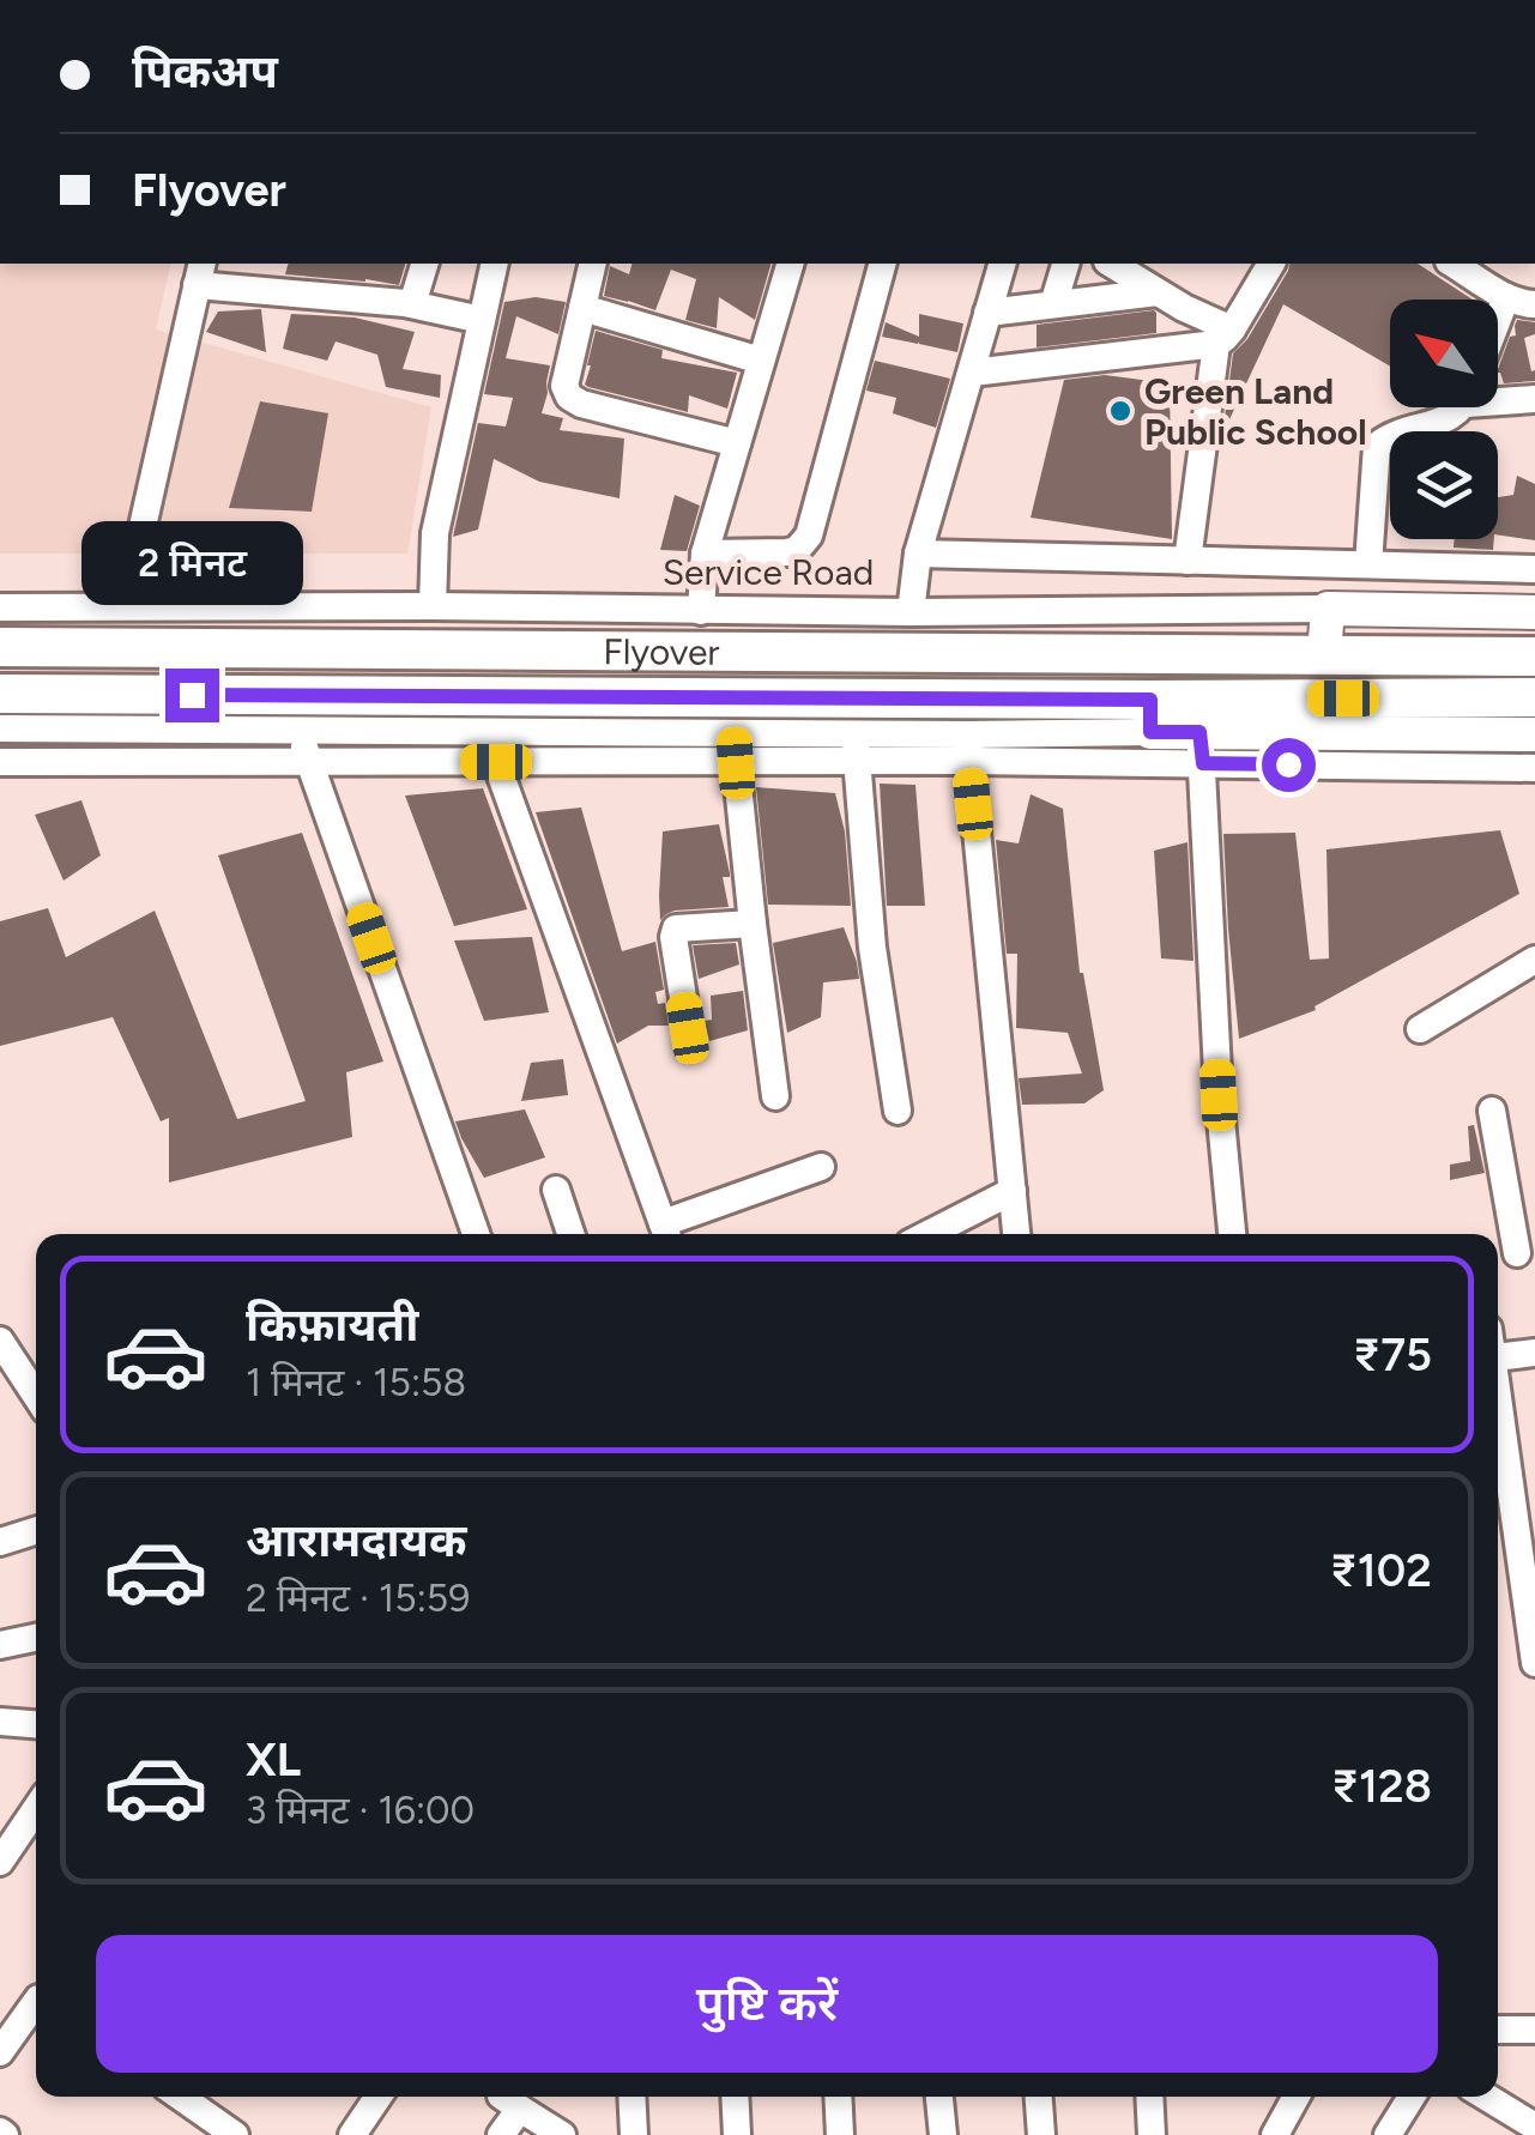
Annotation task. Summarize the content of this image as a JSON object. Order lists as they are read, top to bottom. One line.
{"streets":{"highway":["Flyover"],"main road":["Service Road"]},"places":["Green Land Public School"],"north":"top left","page":{"banner":["पिकअप","Flyover"],"bubble":"2 मिनट","list":[{"name":"किफ़ायती","note":"1 मिनट · 15:58","value":"₹75"},{"name":"आरामदायक","note":"2 मिनट · 15:59","value":"₹102"},{"name":"XL","note":"3 मिनट · 16:00","value":"₹128"}],"buttons":"पुष्टि करें"}}
